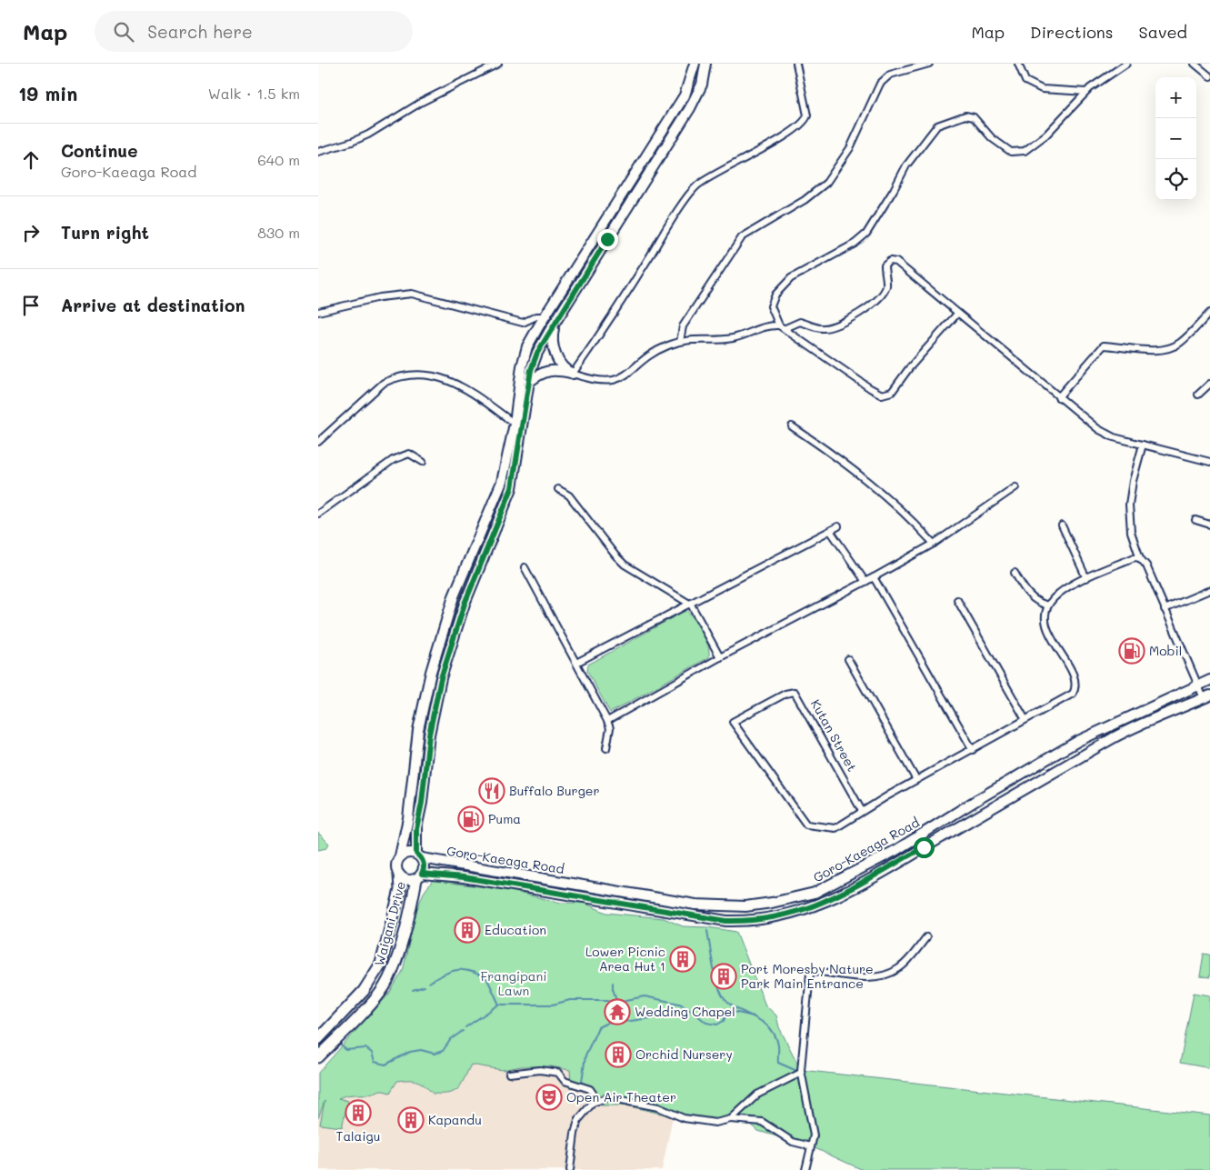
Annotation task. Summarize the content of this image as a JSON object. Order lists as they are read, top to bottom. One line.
{"streets":{"highway":["Waigani Drive"],"main road":["Goro-Kaeaga Road"],"street":["Kutan Street"]},"crossings":[["Goro-Kaeaga Road","Waigani Drive"]],"parks":["Frangipani Lawn"],"places":{"fuel station":["Mobil","Puma"],"restaurant":["Buffalo Burger"],"building":["Education","Lower Picnic Area Hut 1","Port Moresby Nature Park Main Entrance","Orchid Nursery","Talaigu","Kapandu"],"temple":["Wedding Chapel"],"theatre":["Open Air Theater"]},"page":{"header":"Map","search":"Search here","nav":["Map","Directions","Saved"],"heading":["19 min","Walk · 1.5 km"],"map_buttons":["+","−"],"list":[["Continue","Goro-Kaeaga Road","640 m"],["Turn right","830 m"],"Arrive at destination"]}}
